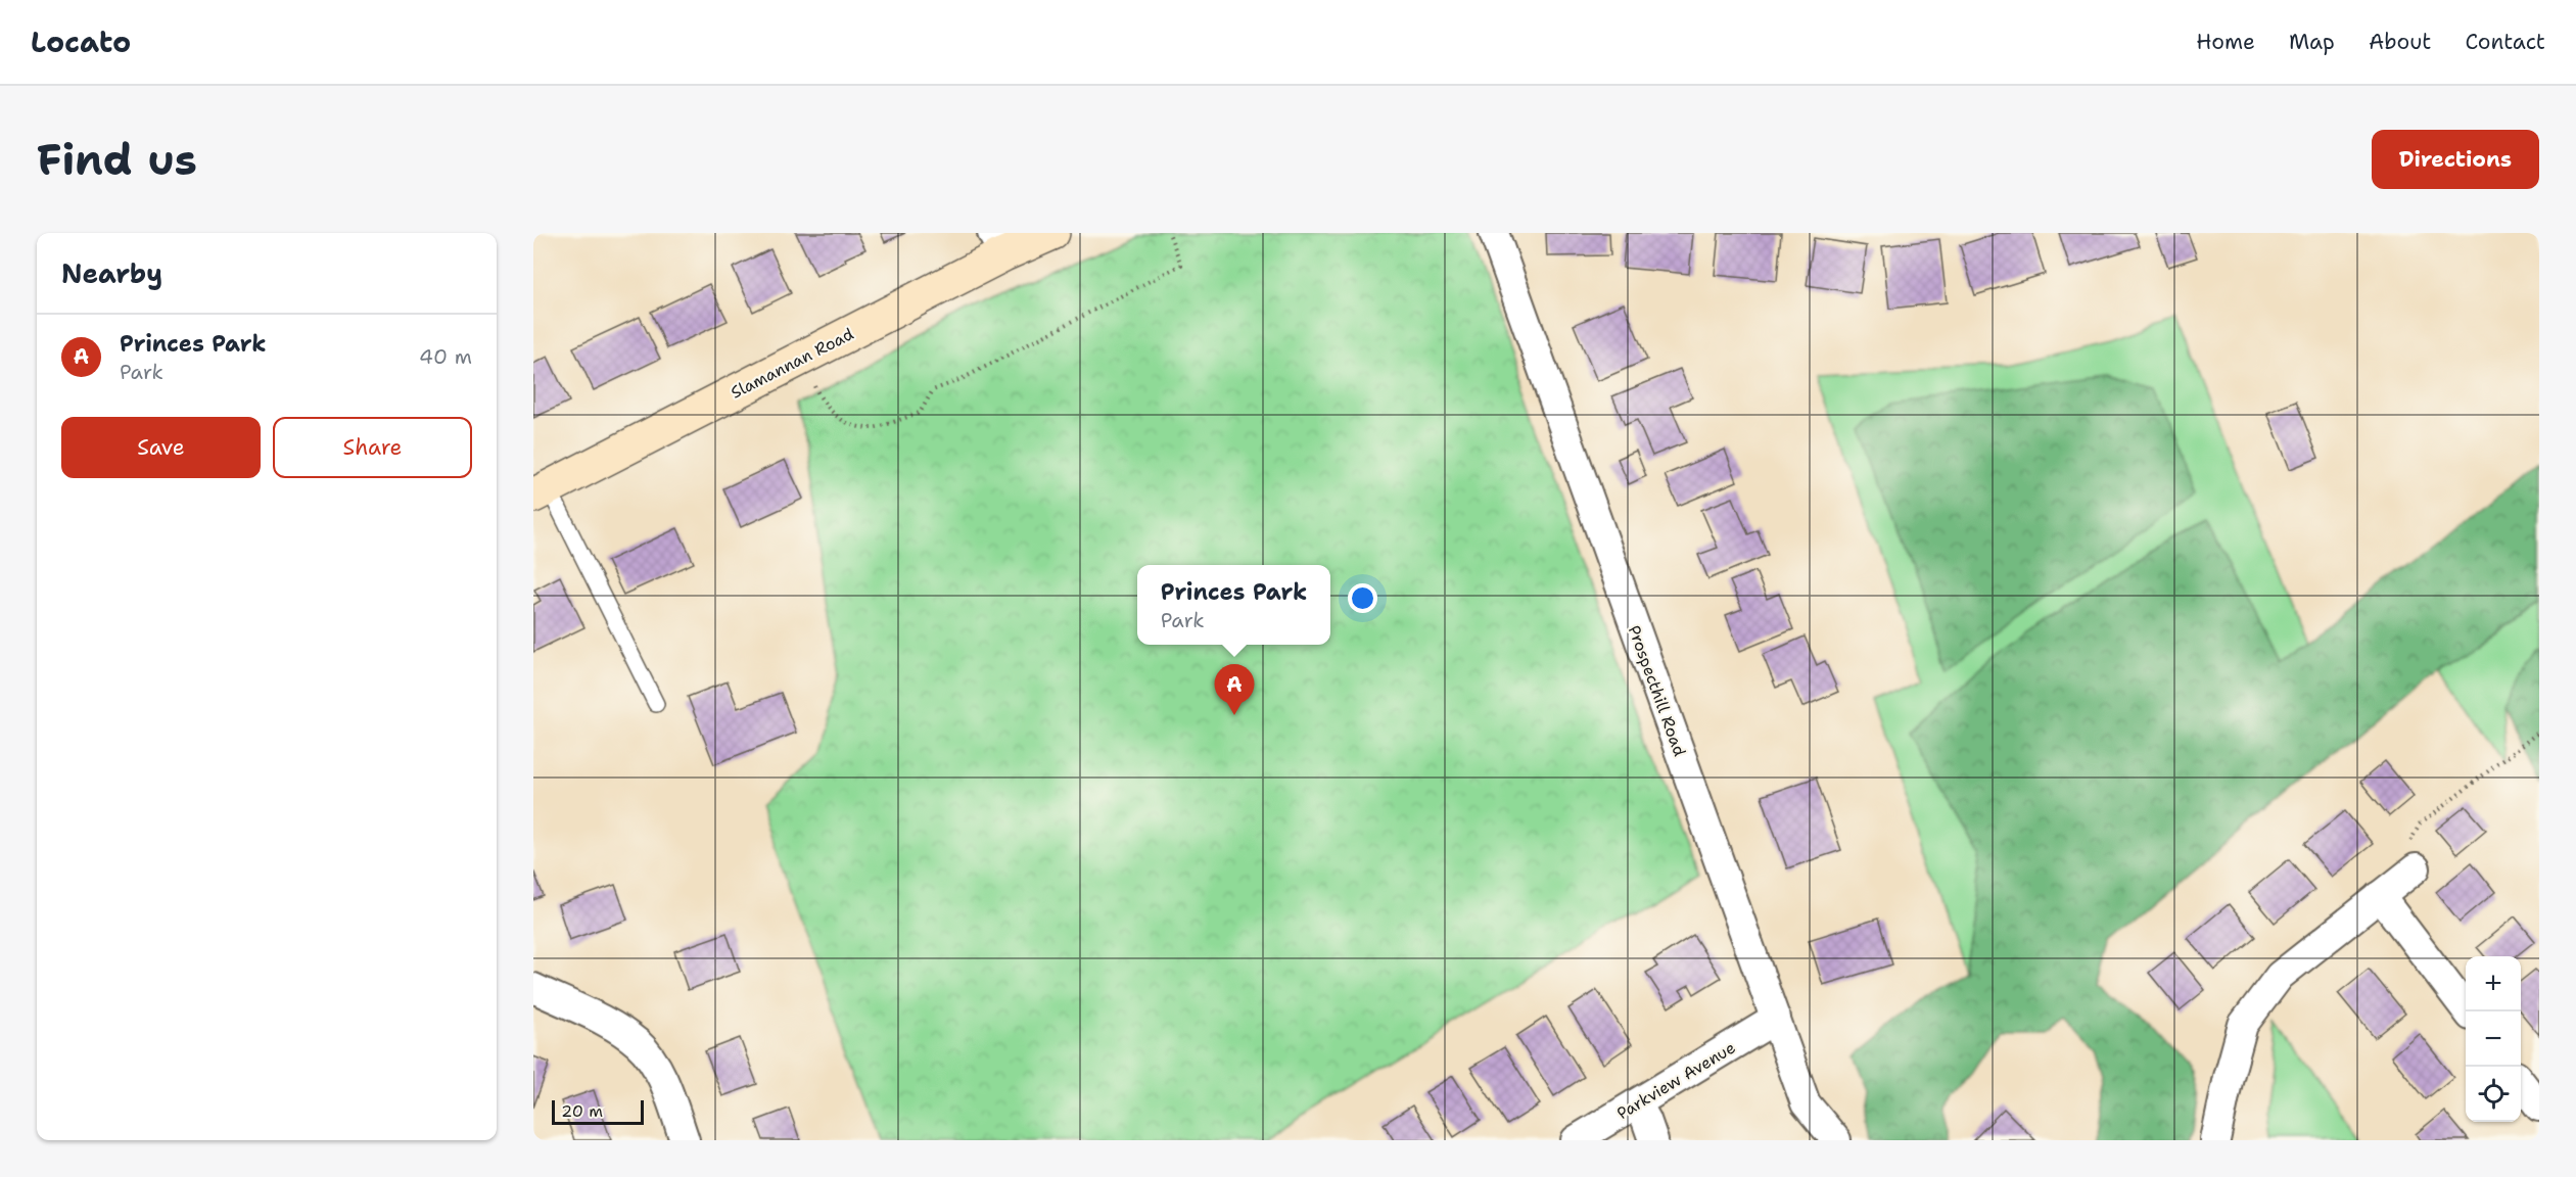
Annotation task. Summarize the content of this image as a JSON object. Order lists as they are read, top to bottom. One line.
{"streets":{"main road":["Slamannan Road"],"street":["Prospecthill Road","Parkview Avenue"]},"crossings":[["Prospecthill Road","Parkview Avenue"]],"scale_bar":"20 m","page":{"header":"Locato","nav":["Home","Map","About","Contact"],"buttons":["Directions",["Save","Share"]],"title":"Find us","heading":"Nearby","list":[{"mark":"A","name":"Princes Park","note":"Park","value":"40 m"}],"popup":["Princes Park","Park"],"pins":"A","map_buttons":["+","−"],"scale":"20 m"}}
